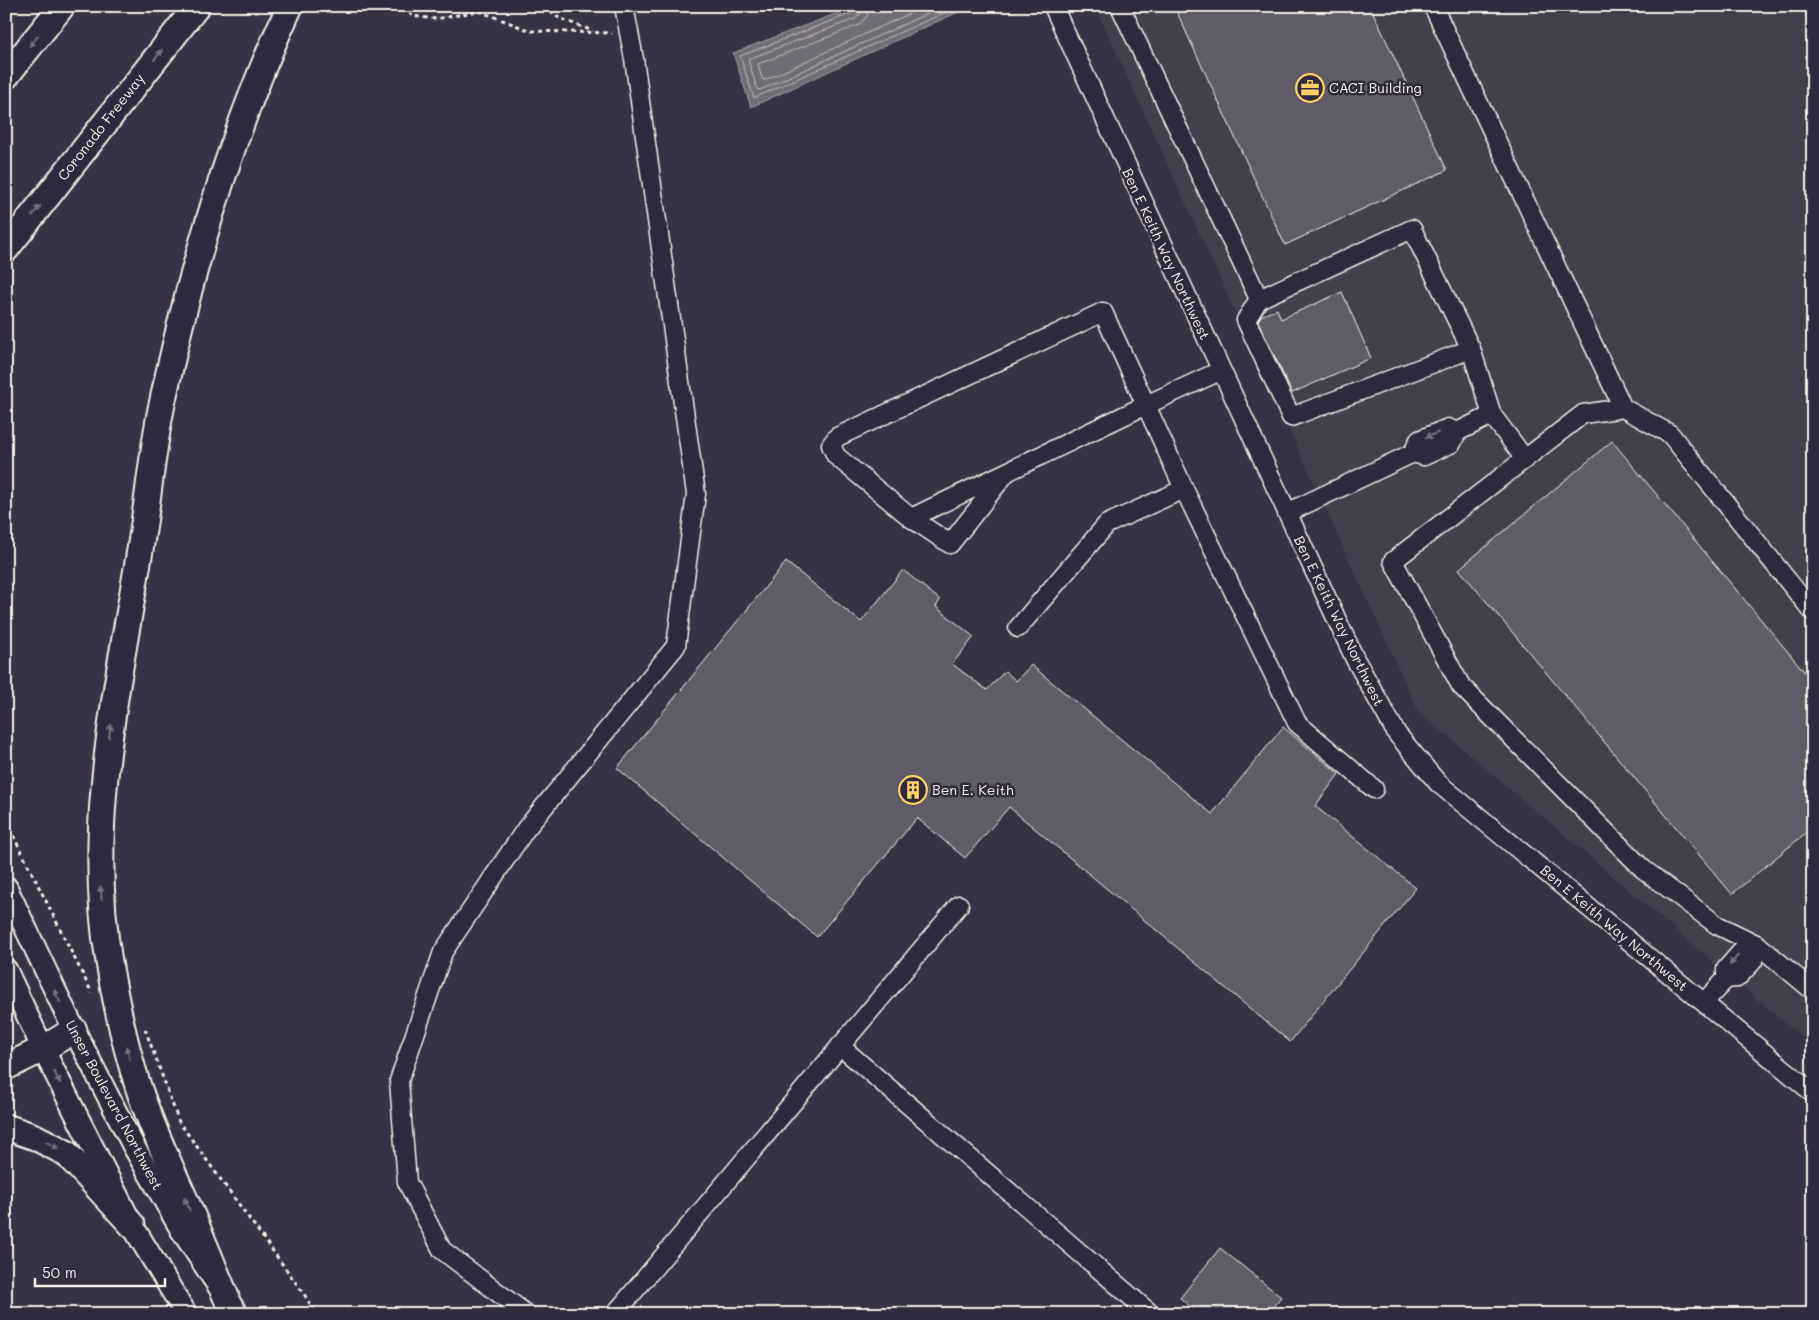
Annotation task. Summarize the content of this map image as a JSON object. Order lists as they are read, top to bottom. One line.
{"streets":{"highway":["Coronado Freeway"],"main road":["Unser Boulevard Northwest"],"street":["Ben E Keith Way Northwest"]},"one_way":["Coronado Freeway"],"places":{"office":["CACI Building"],"building":["Ben E. Keith"]},"scale_bar":"50 m"}
